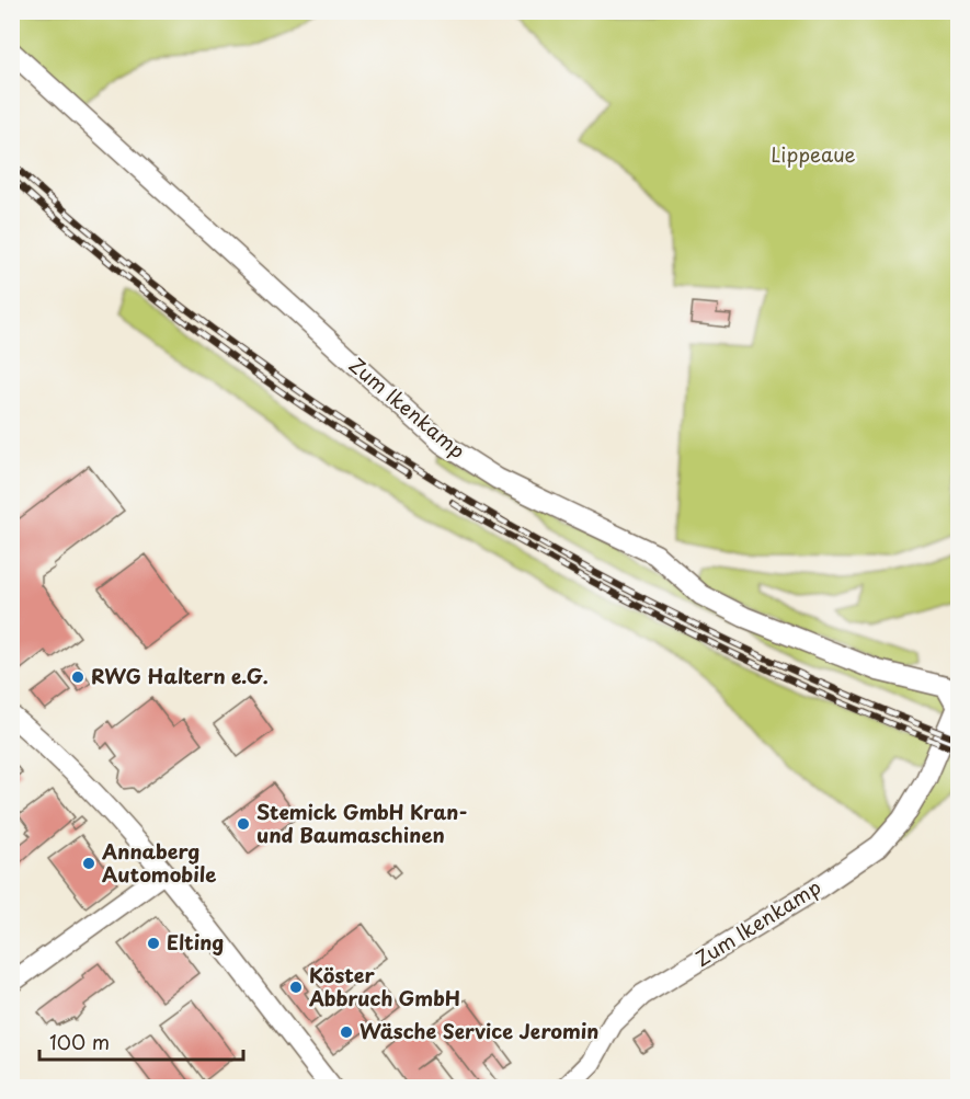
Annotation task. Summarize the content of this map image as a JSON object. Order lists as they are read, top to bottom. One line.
{"streets":{"street":["Zum Ikenkamp"]},"parks":["Lippeaue"],"places":["RWG Haltern e.G.","Stemick GmbH Kran- und Baumaschinen","Annaberg Automobile","Elting","Köster Abbruch GmbH","Wäsche Service Jeromin"],"scale_bar":"100 m"}
